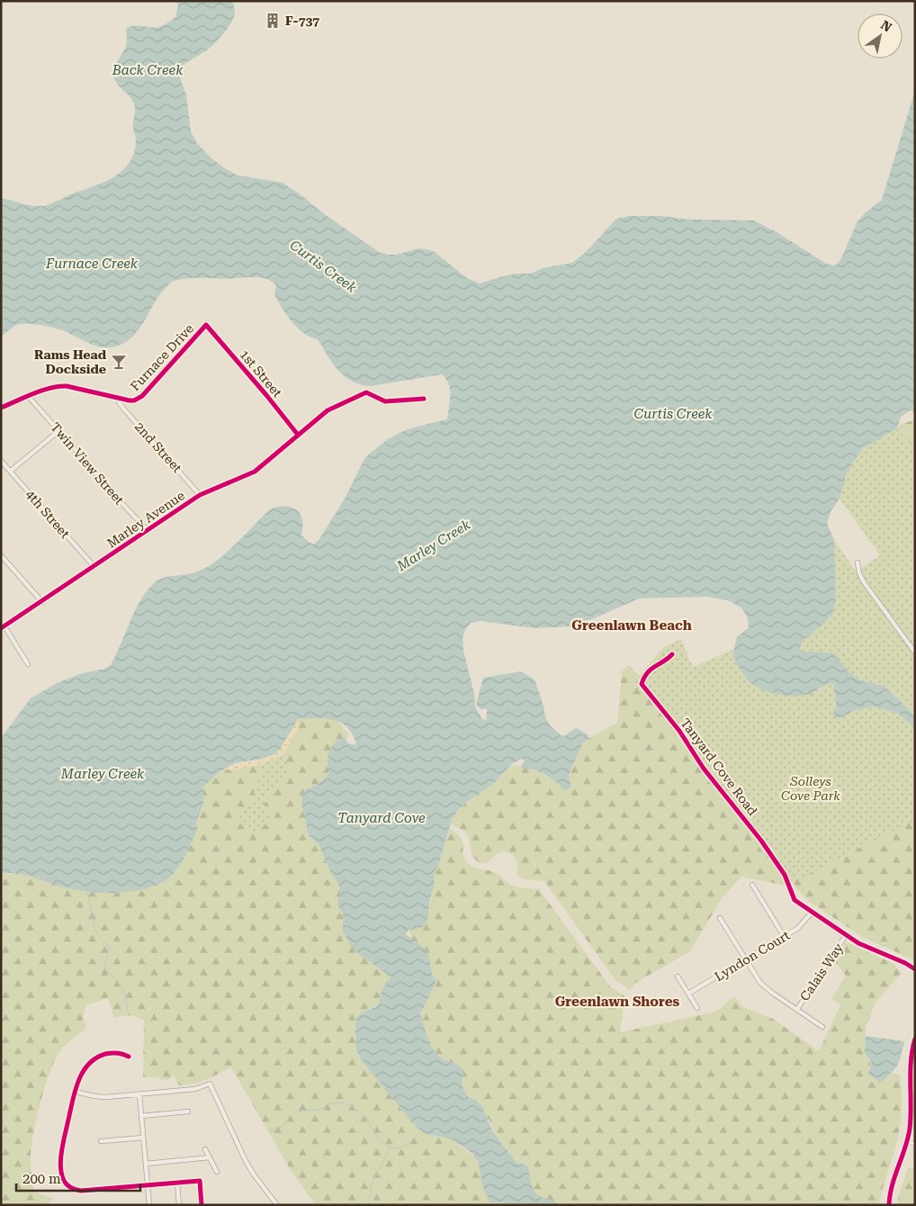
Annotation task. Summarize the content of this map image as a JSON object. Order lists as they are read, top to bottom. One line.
{"streets":{"street":["Furnace Drive","1st Street","2nd Street","Twin View Street","4th Street","Marley Avenue","Tanyard Cove Road","Lyndon Court","Calais Way"]},"crossings":[["Furnace Drive","1st Street"],["Furnace Drive","2nd Street"],["Furnace Drive","Twin View Street"],["1st Street","Marley Avenue"],["2nd Street","Marley Avenue"],["Twin View Street","Marley Avenue"],["4th Street","Marley Avenue"],["Tanyard Cove Road","Lyndon Court"]],"districts":["Greenlawn Beach","Greenlawn Shores"],"water":["Back Creek","Furnace Creek","Curtis Creek","Marley Creek","Tanyard Cove"],"parks":["Solleys Cove Park"],"places":{"building":["F-737"],"bar":["Rams Head Dockside"]},"scale_bar":"200 m","north":"top right"}
